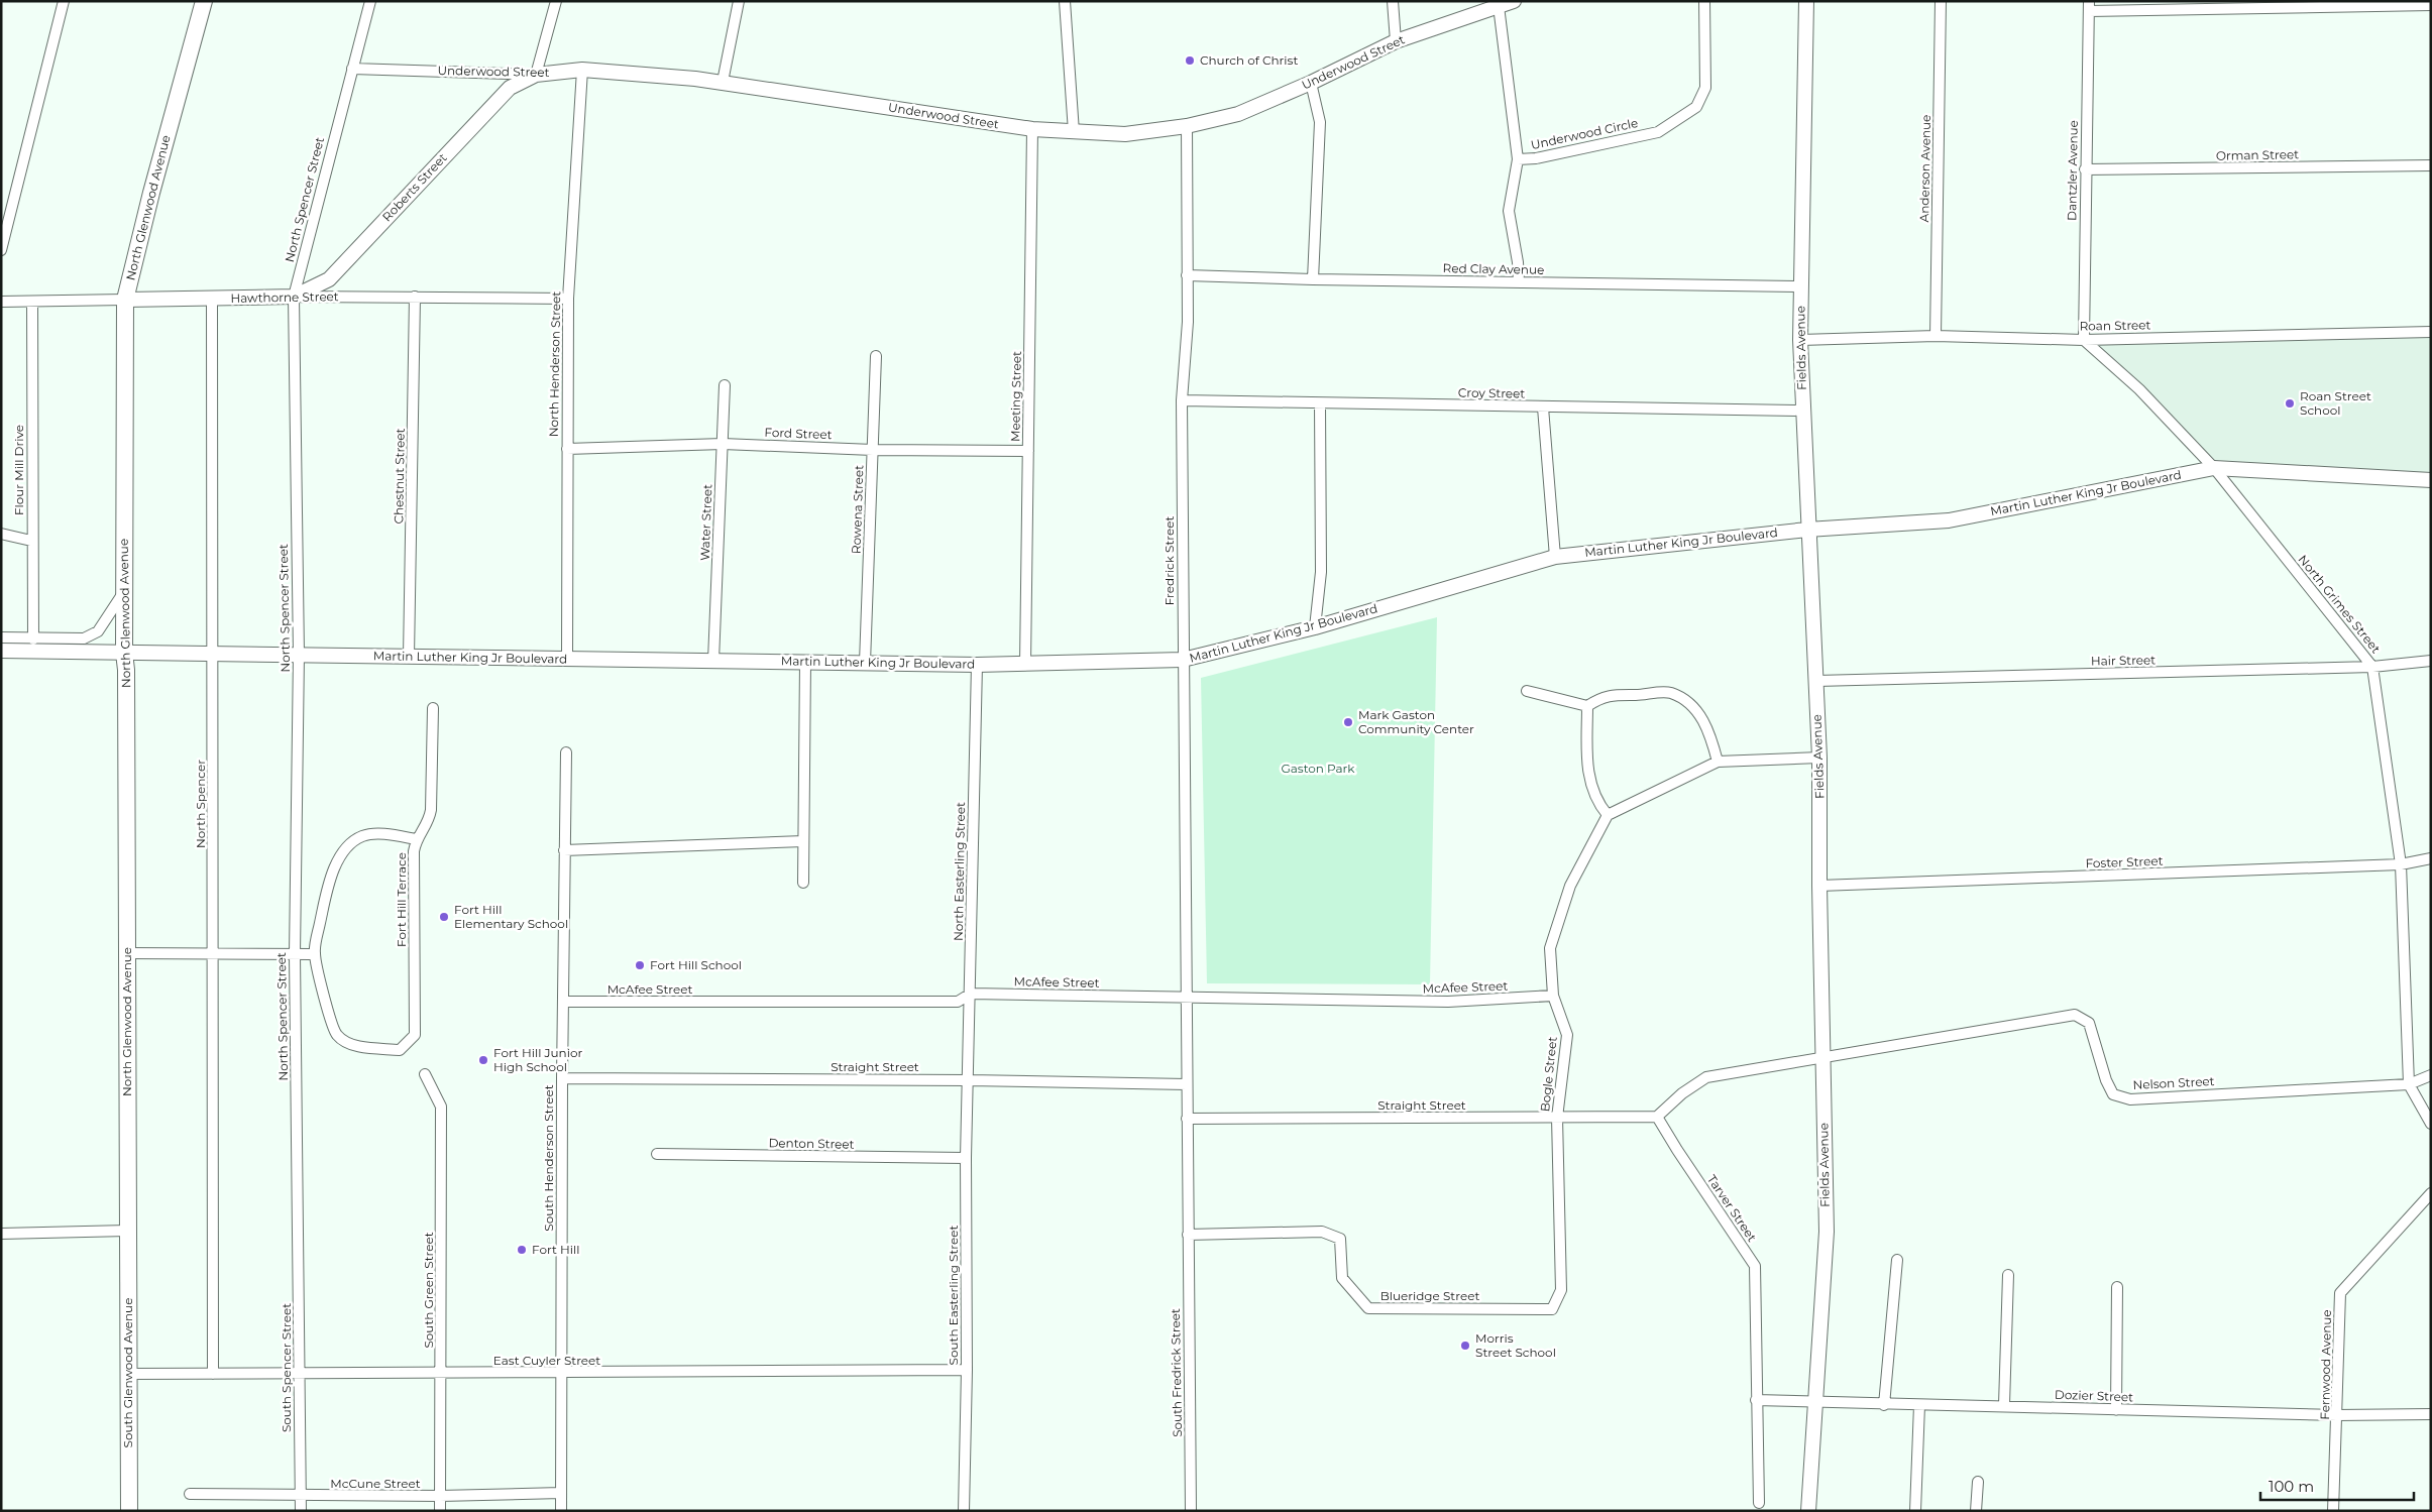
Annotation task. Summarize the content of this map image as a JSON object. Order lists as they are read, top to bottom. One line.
{"streets":{"main road":["North Glenwood Avenue","South Glenwood Avenue"],"street":["Underwood Street","Underwood Circle","Orman Street","Anderson Avenue","Dantzler Avenue","Roberts Street","North Spencer Street","Red Clay Avenue","Hawthorne Street","Roan Street","Fields Avenue","North Henderson Street","Croy Street","Meeting Street","Ford Street","Flour Mill Drive","Chestnut Street","Martin Luther King Jr Boulevard","Rowena Street","Water Street","Fredrick Street","North Grimes Street","Hair Street","North Spencer","Foster Street","North Easterling Street","Fort Hill Terrace","McAfee Street","Straight Street","Bogle Street","Nelson Street","Denton Street","South Henderson Street","Tarver Street","South Green Street","South Easterling Street","Blueridge Street","East Cuyler Street","Fernwood Avenue","South Spencer Street","South Fredrick Street","Dozier Street","McCune Street"]},"crossings":[["Underwood Street","Underwood Circle"],["Underwood Street","Roberts Street"],["Underwood Street","North Spencer Street"],["Underwood Street","North Henderson Street"],["Underwood Street","Meeting Street"],["Underwood Street","Fredrick Street"],["Orman Street","Dantzler Avenue"],["Anderson Avenue","Roan Street"],["Dantzler Avenue","Roan Street"],["Dantzler Avenue","North Grimes Street"],["Roberts Street","North Spencer Street"],["Roberts Street","Hawthorne Street"],["North Spencer Street","Hawthorne Street"],["North Spencer Street","Martin Luther King Jr Boulevard"],["North Spencer Street","South Spencer Street"],["North Glenwood Avenue","Hawthorne Street"],["North Glenwood Avenue","Martin Luther King Jr Boulevard"],["North Glenwood Avenue","South Glenwood Avenue"],["Red Clay Avenue","Fields Avenue"],["Red Clay Avenue","Fredrick Street"],["Hawthorne Street","North Henderson Street"],["Hawthorne Street","Flour Mill Drive"],["Hawthorne Street","Chestnut Street"],["Hawthorne Street","North Spencer"],["Roan Street","Fields Avenue"],["Roan Street","North Grimes Street"],["Fields Avenue","Croy Street"],["Fields Avenue","Martin Luther King Jr Boulevard"],["Fields Avenue","Hair Street"],["Fields Avenue","Foster Street"],["Fields Avenue","Nelson Street"],["Fields Avenue","Dozier Street"],["North Henderson Street","Ford Street"],["North Henderson Street","Martin Luther King Jr Boulevard"],["Croy Street","Fredrick Street"],["Meeting Street","Ford Street"],["Meeting Street","Martin Luther King Jr Boulevard"],["Ford Street","Rowena Street"],["Ford Street","Water Street"],["Chestnut Street","Martin Luther King Jr Boulevard"],["Martin Luther King Jr Boulevard","Rowena Street"],["Martin Luther King Jr Boulevard","Water Street"],["Martin Luther King Jr Boulevard","Fredrick Street"],["Martin Luther King Jr Boulevard","North Grimes Street"],["Martin Luther King Jr Boulevard","North Spencer"],["Martin Luther King Jr Boulevard","North Easterling Street"],["Fredrick Street","McAfee Street"],["Fredrick Street","Straight Street"],["Fredrick Street","South Fredrick Street"],["North Grimes Street","Hair Street"],["North Grimes Street","Foster Street"],["North Grimes Street","Nelson Street"],["North Spencer","East Cuyler Street"],["North Easterling Street","McAfee Street"],["North Easterling Street","Straight Street"],["North Easterling Street","South Easterling Street"],["McAfee Street","Bogle Street"],["Straight Street","Bogle Street"],["Straight Street","South Henderson Street"],["Straight Street","Tarver Street"],["Straight Street","South Easterling Street"],["Straight Street","South Fredrick Street"],["Bogle Street","Blueridge Street"],["Denton Street","South Easterling Street"],["South Henderson Street","East Cuyler Street"],["South Henderson Street","McCune Street"],["Tarver Street","Dozier Street"],["South Green Street","East Cuyler Street"],["South Green Street","McCune Street"],["South Easterling Street","East Cuyler Street"],["Blueridge Street","South Fredrick Street"],["East Cuyler Street","South Spencer Street"],["East Cuyler Street","South Glenwood Avenue"],["Fernwood Avenue","Dozier Street"],["South Spencer Street","McCune Street"]],"parks":["Gaston Park"],"places":["Church of Christ","Roan Street School","Mark Gaston Community Center","Fort Hill Elementary School","Fort Hill School","Fort Hill Junior High School","Fort Hill","Morris Street School"],"scale_bar":"100 m"}
